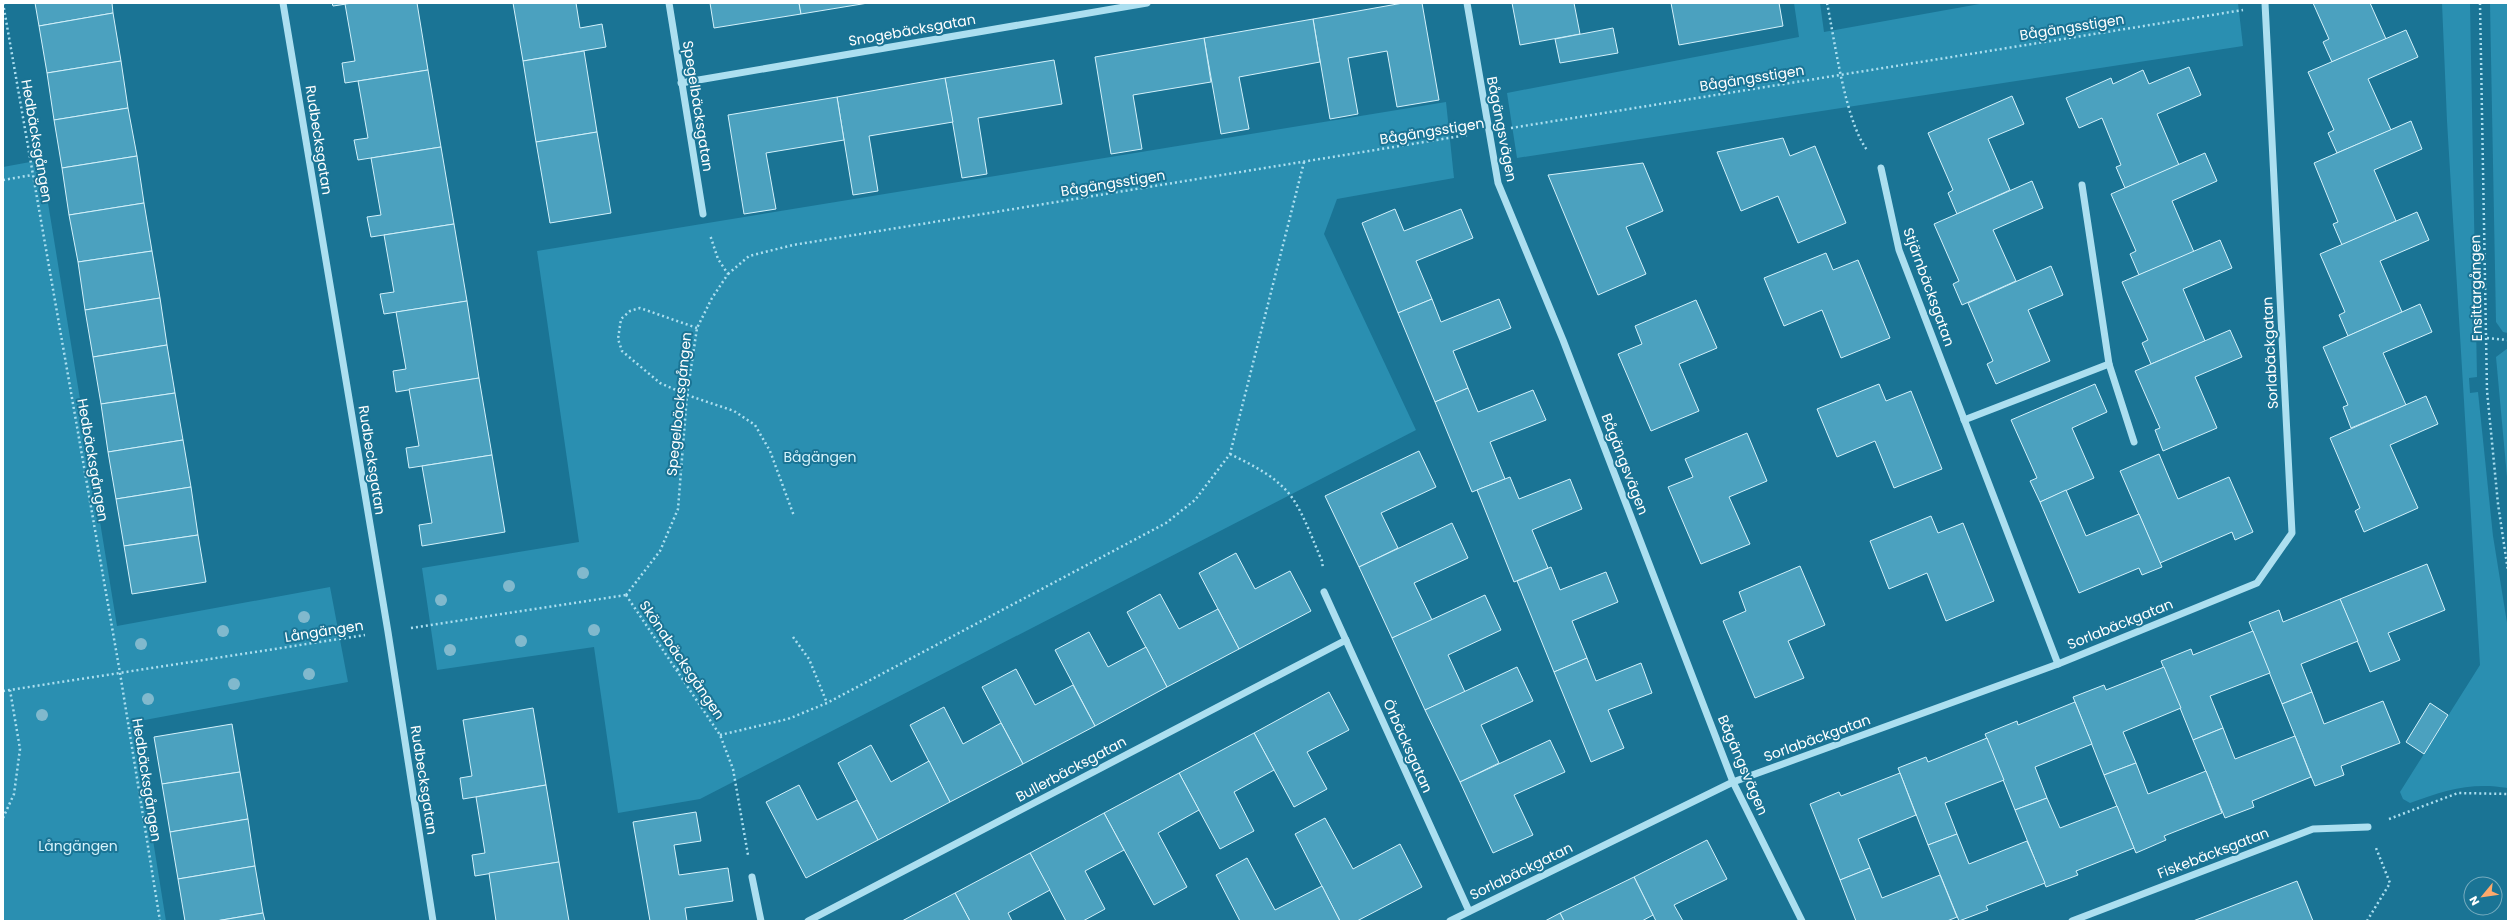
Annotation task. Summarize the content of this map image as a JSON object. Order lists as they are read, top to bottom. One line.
{"streets":{"street":["Snogebäcksgatan","Spegelbäcksgatan","Bågängsvägen","Rudbecksgatan","Stjärnbäcksgatan","Sorlabäckgatan","Örbäcksgatan","Bullerbäcksgatan","Fiskebäcksgatan"],"path":["Bågängsstigen","Hedbäcksgången","Ensittargången","Spegelbäcksgången","Långängen","Skönabäcksgången"]},"crossings":[["Bågängsstigen","Bågängsvägen"],["Bågängsstigen","Sorlabäckgatan"],["Bågängsstigen","Spegelbäcksgången"],["Snogebäcksgatan","Spegelbäcksgatan"],["Bågängsvägen","Sorlabäckgatan"],["Rudbecksgatan","Långängen"],["Rudbecksgatan","Skönabäcksgången"],["Hedbäcksgången","Långängen"],["Stjärnbäcksgatan","Sorlabäckgatan"],["Sorlabäckgatan","Örbäcksgatan"],["Spegelbäcksgången","Skönabäcksgången"],["Långängen","Skönabäcksgången"],["Örbäcksgatan","Bullerbäcksgatan"]],"parks":["Bågängen","Långängen"],"north":"bottom left"}
